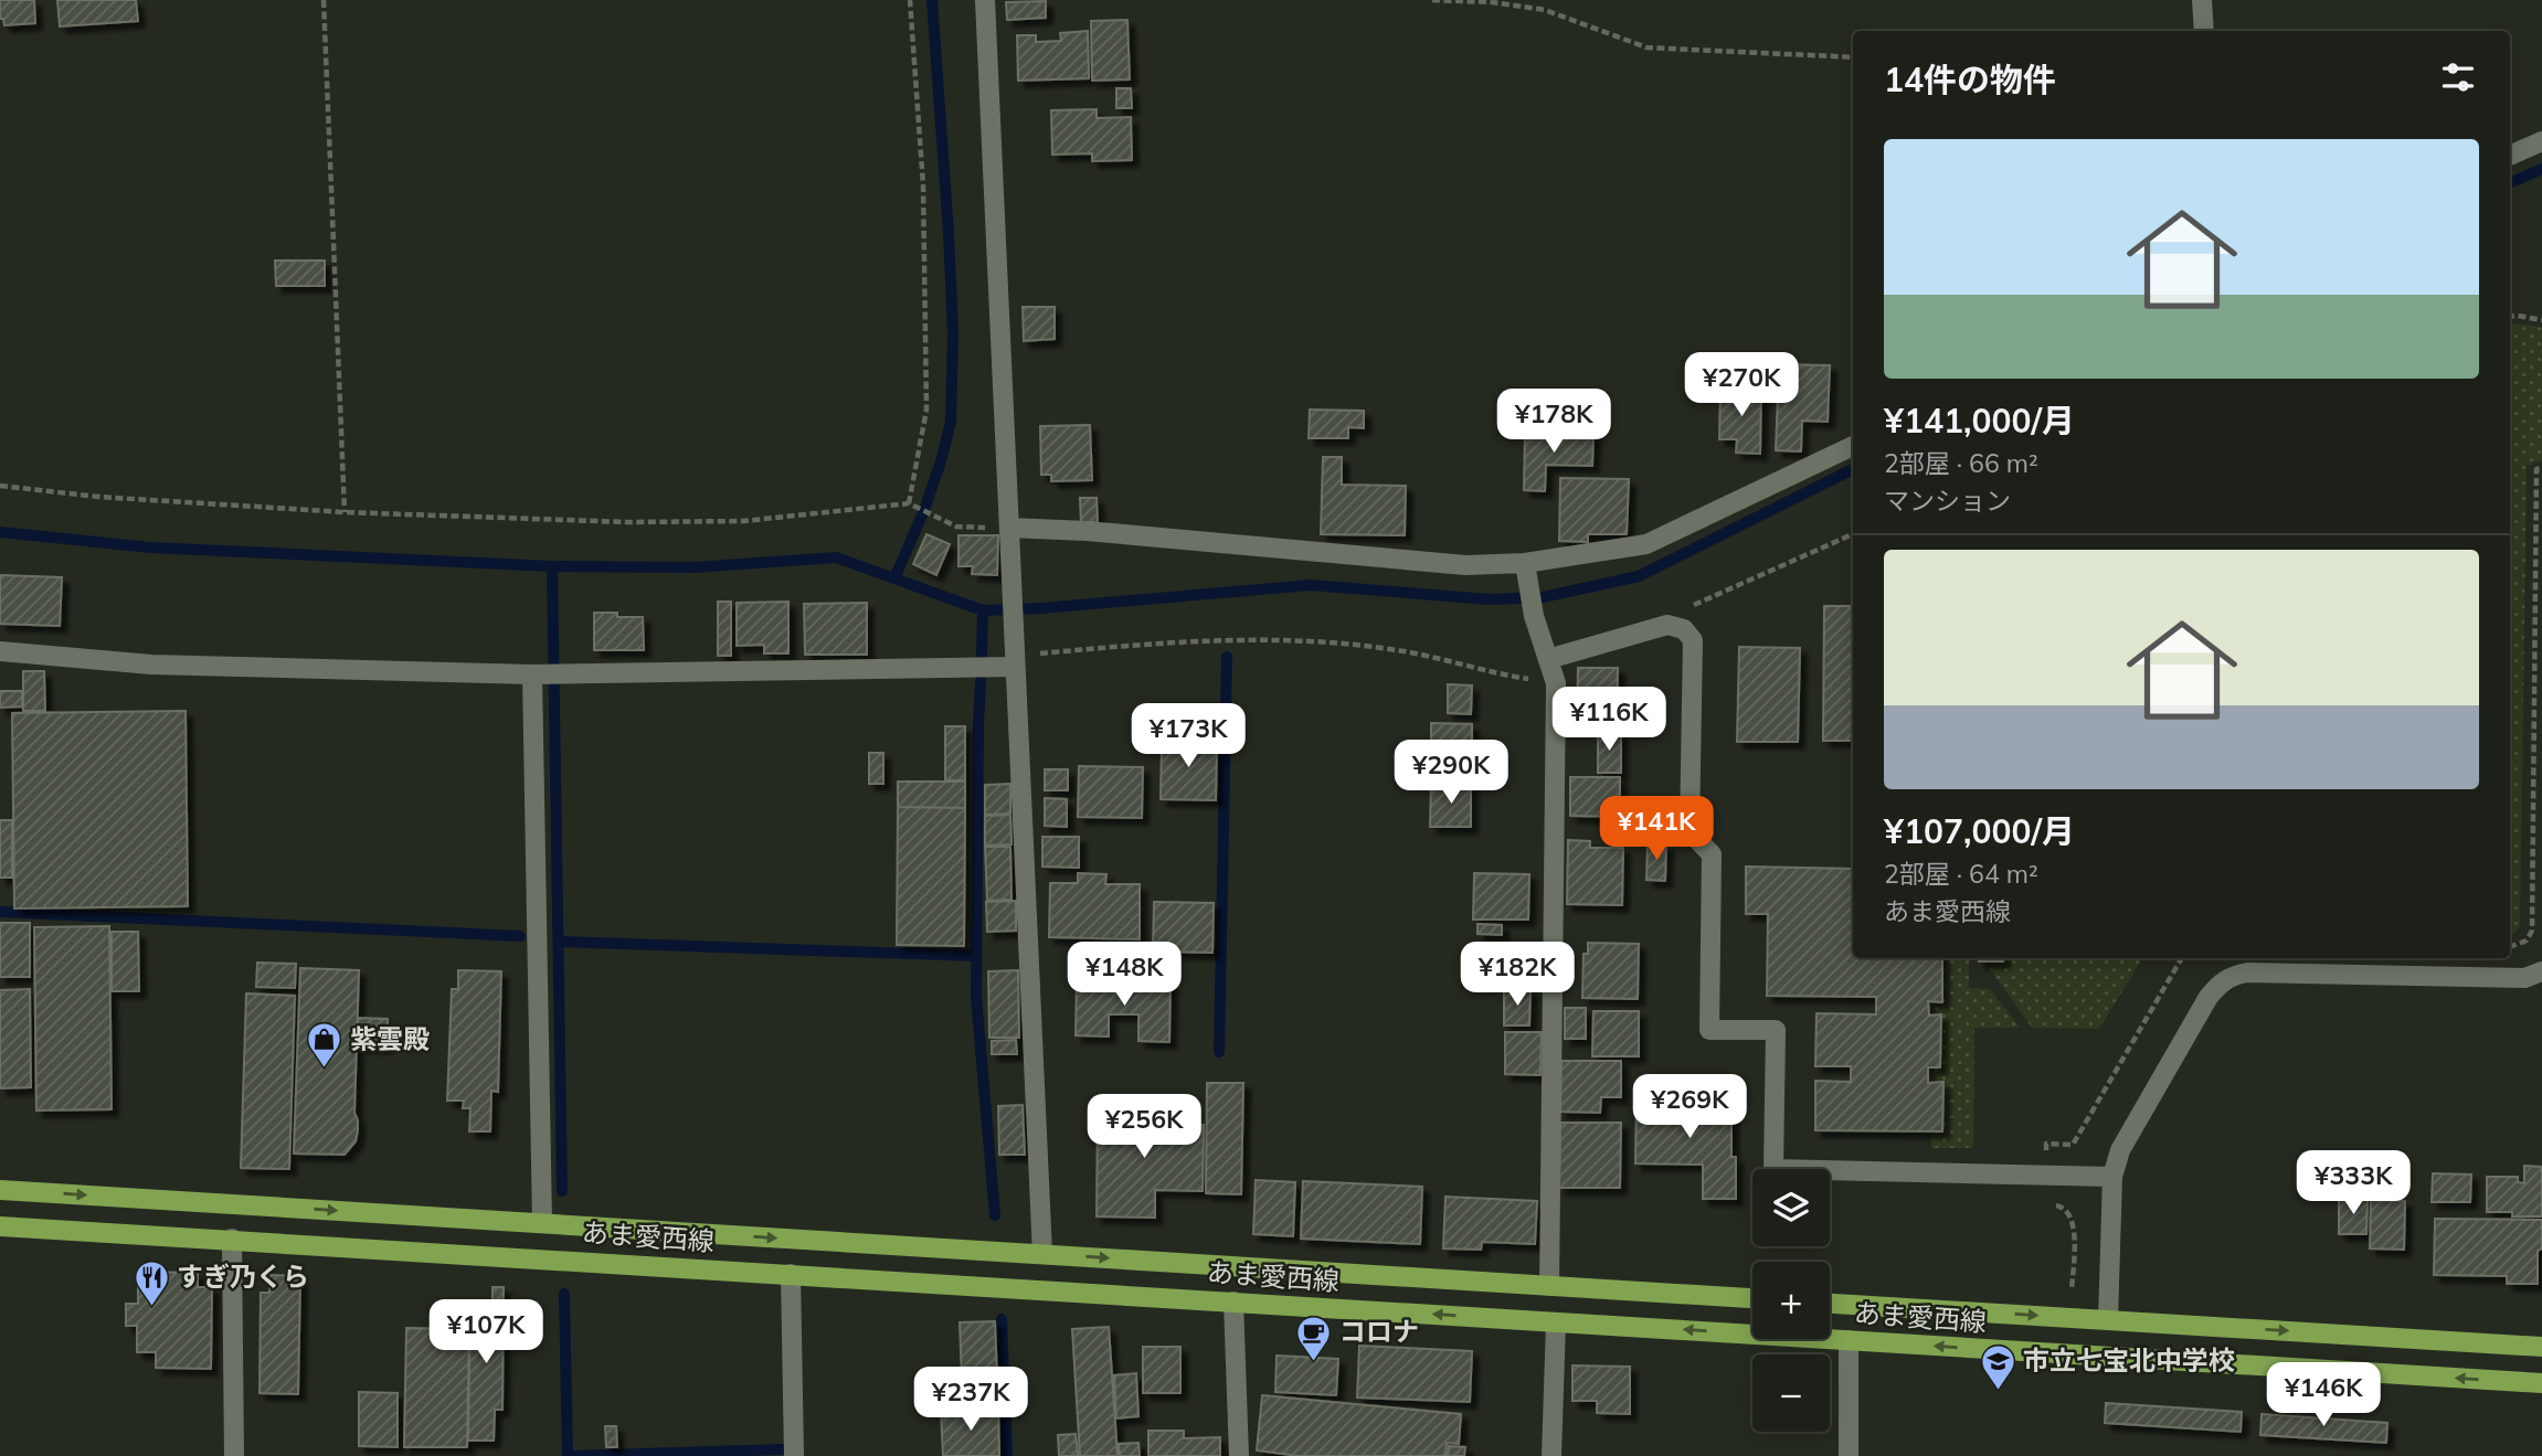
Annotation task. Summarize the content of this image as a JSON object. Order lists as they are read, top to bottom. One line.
{"streets":{"main road":["あま愛西線"]},"places":{"shop":["紫雲殿"],"restaurant":["すぎ乃くら"],"cafe":["コロナ"],"school or university":["市立七宝北中学校"]},"page":{"heading":"14件の物件","list":[{"name":"¥141,000/月","note":"2部屋 · 66 m² · マンション"},{"name":"¥107,000/月","note":"2部屋 · 64 m² · あま愛西線"}],"price":["¥270K","¥178K","¥116K","¥173K","¥290K","¥141K","¥148K","¥182K","¥269K","¥256K","¥333K","¥107K","¥146K","¥237K"],"map_buttons":["+","−"]}}
